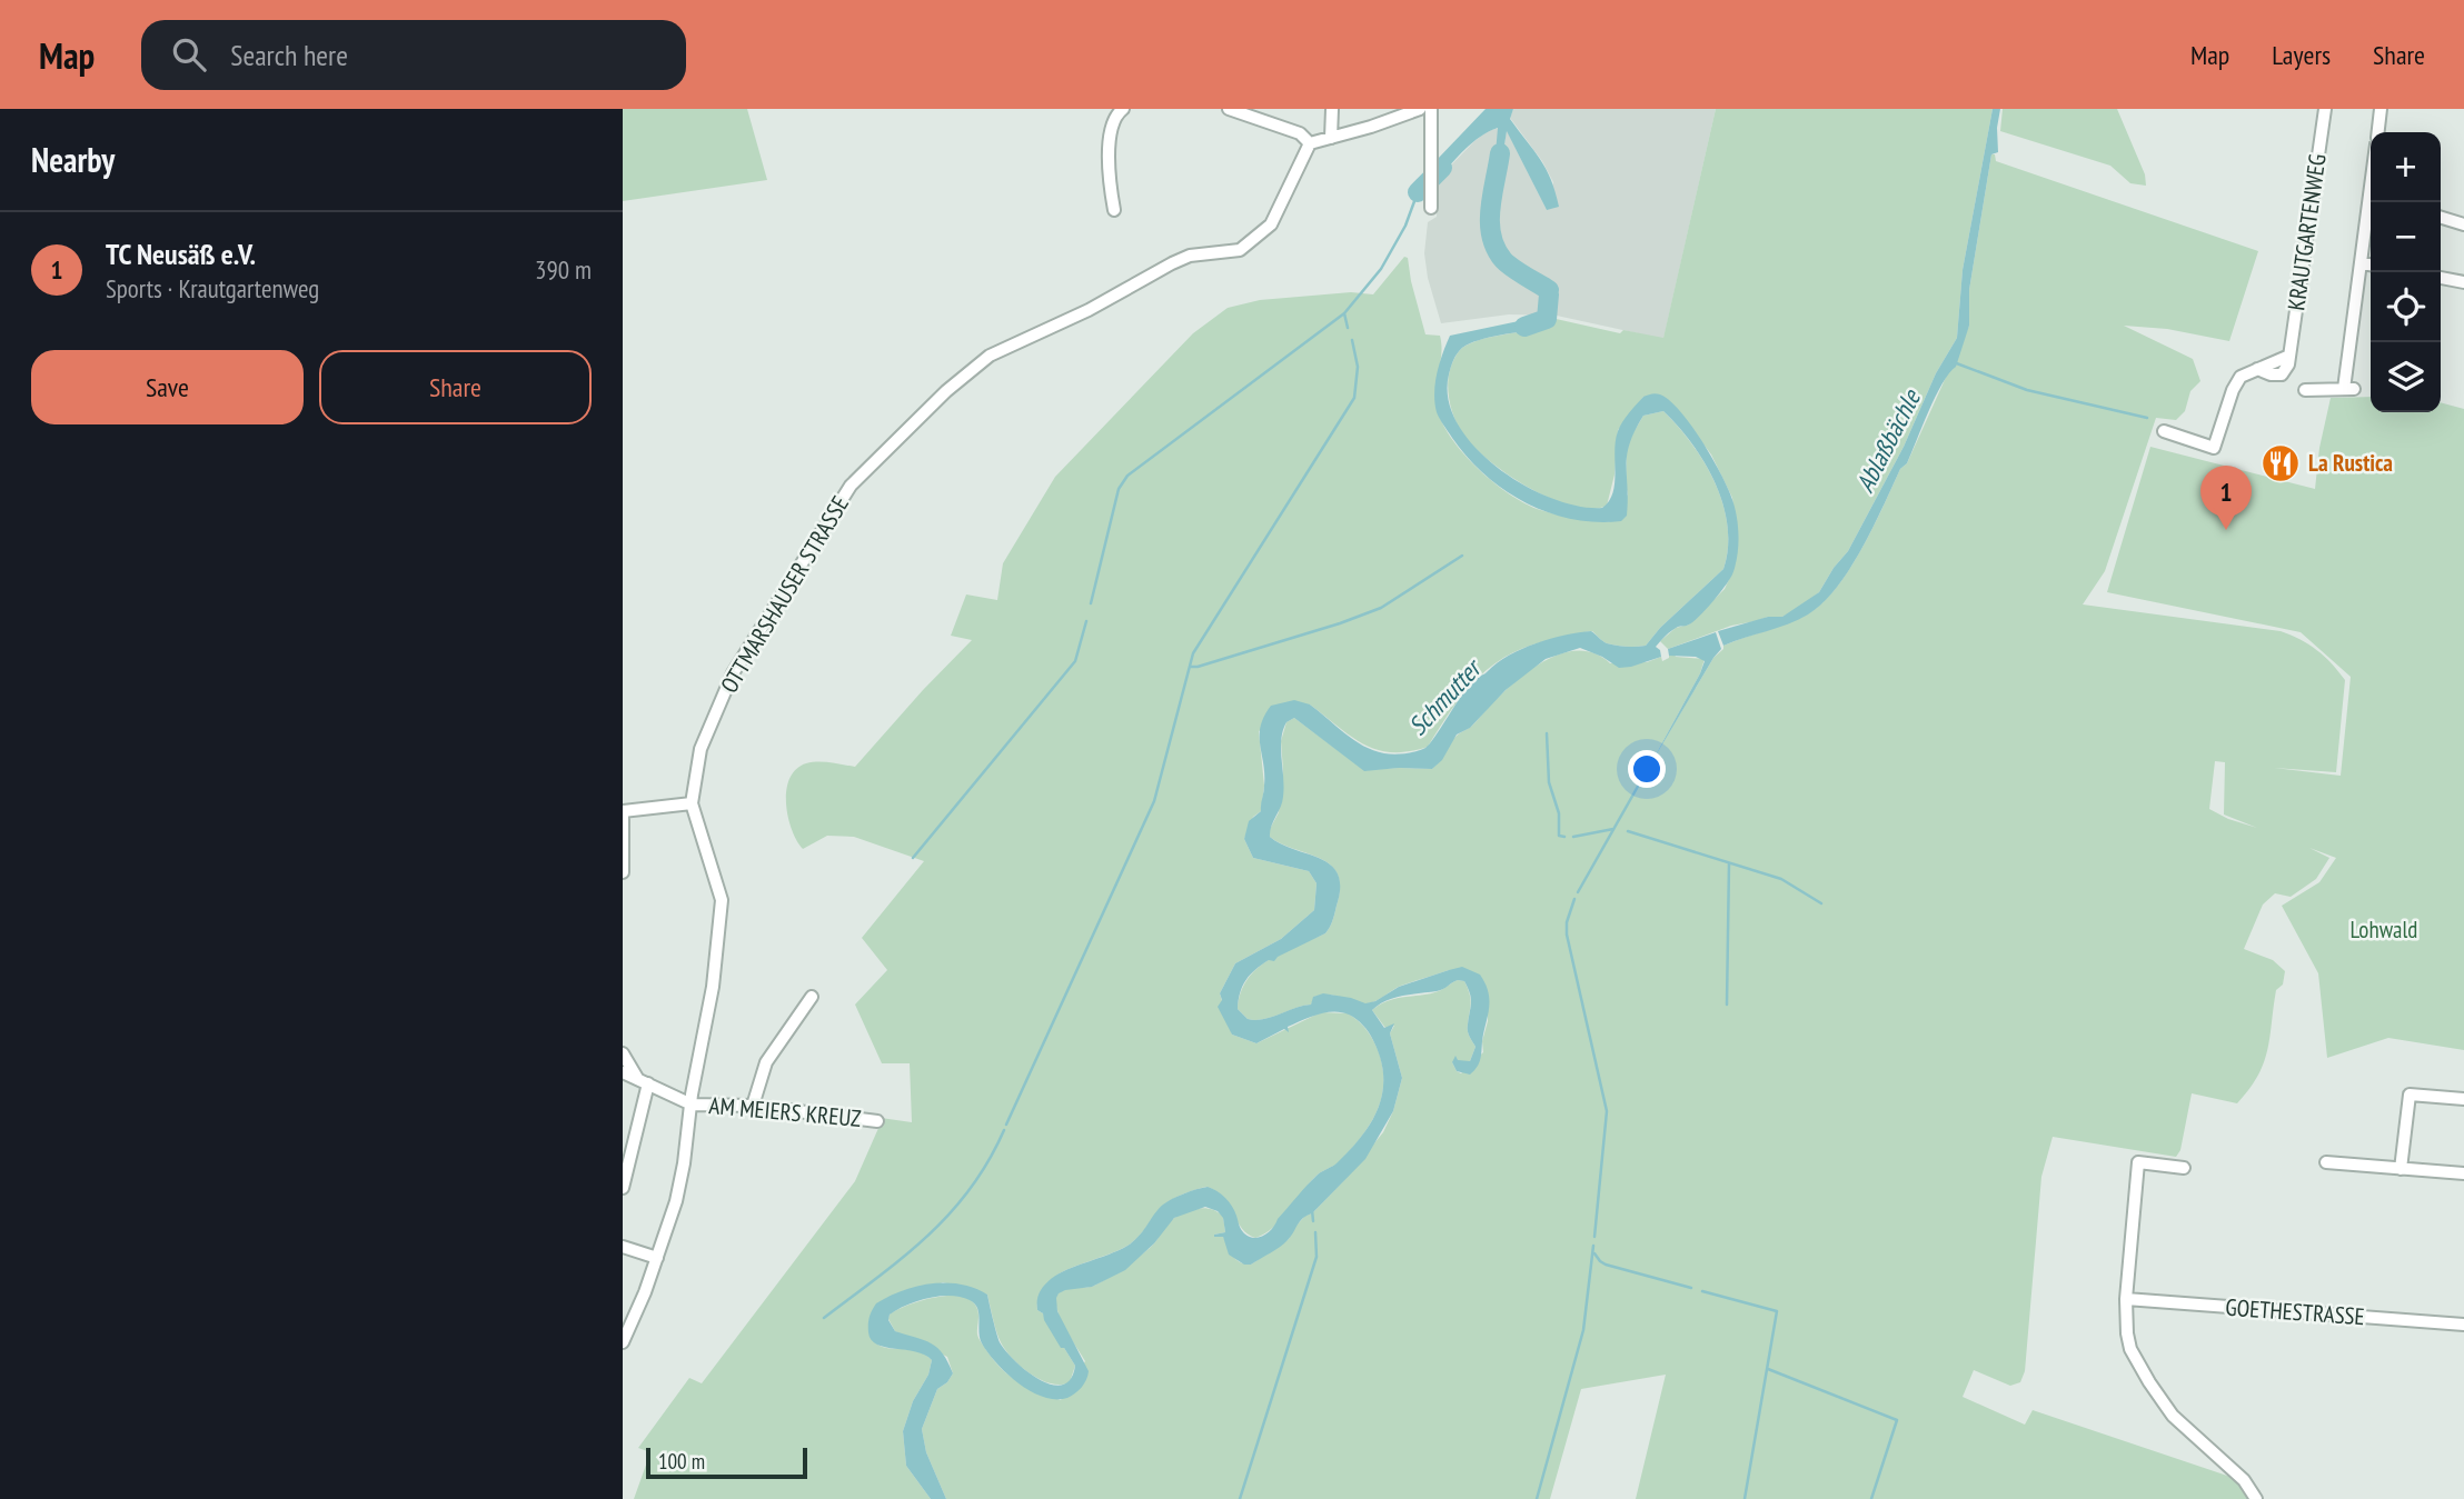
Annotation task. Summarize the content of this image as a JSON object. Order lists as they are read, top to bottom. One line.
{"streets":{"street":["KRAUTGARTENWEG","OTTMARSHAUSER STRASSE","AM MEIERS KREUZ","GOETHESTRASSE"]},"crossings":[["OTTMARSHAUSER STRASSE","AM MEIERS KREUZ"]],"water":["Ablaßbächle","Schmutter"],"parks":["Lohwald"],"places":{"restaurant":["La Rustica"]},"scale_bar":"100 m","page":{"header":"Map","search":"Search here","nav":["Map","Layers","Share"],"heading":"Nearby","map_buttons":["+","−"],"list":[{"mark":"1","name":"TC Neusäß e.V.","note":"Sports · Krautgartenweg","value":"390 m"}],"buttons":["Save","Share"],"pins":"1","scale":"100 m"}}
